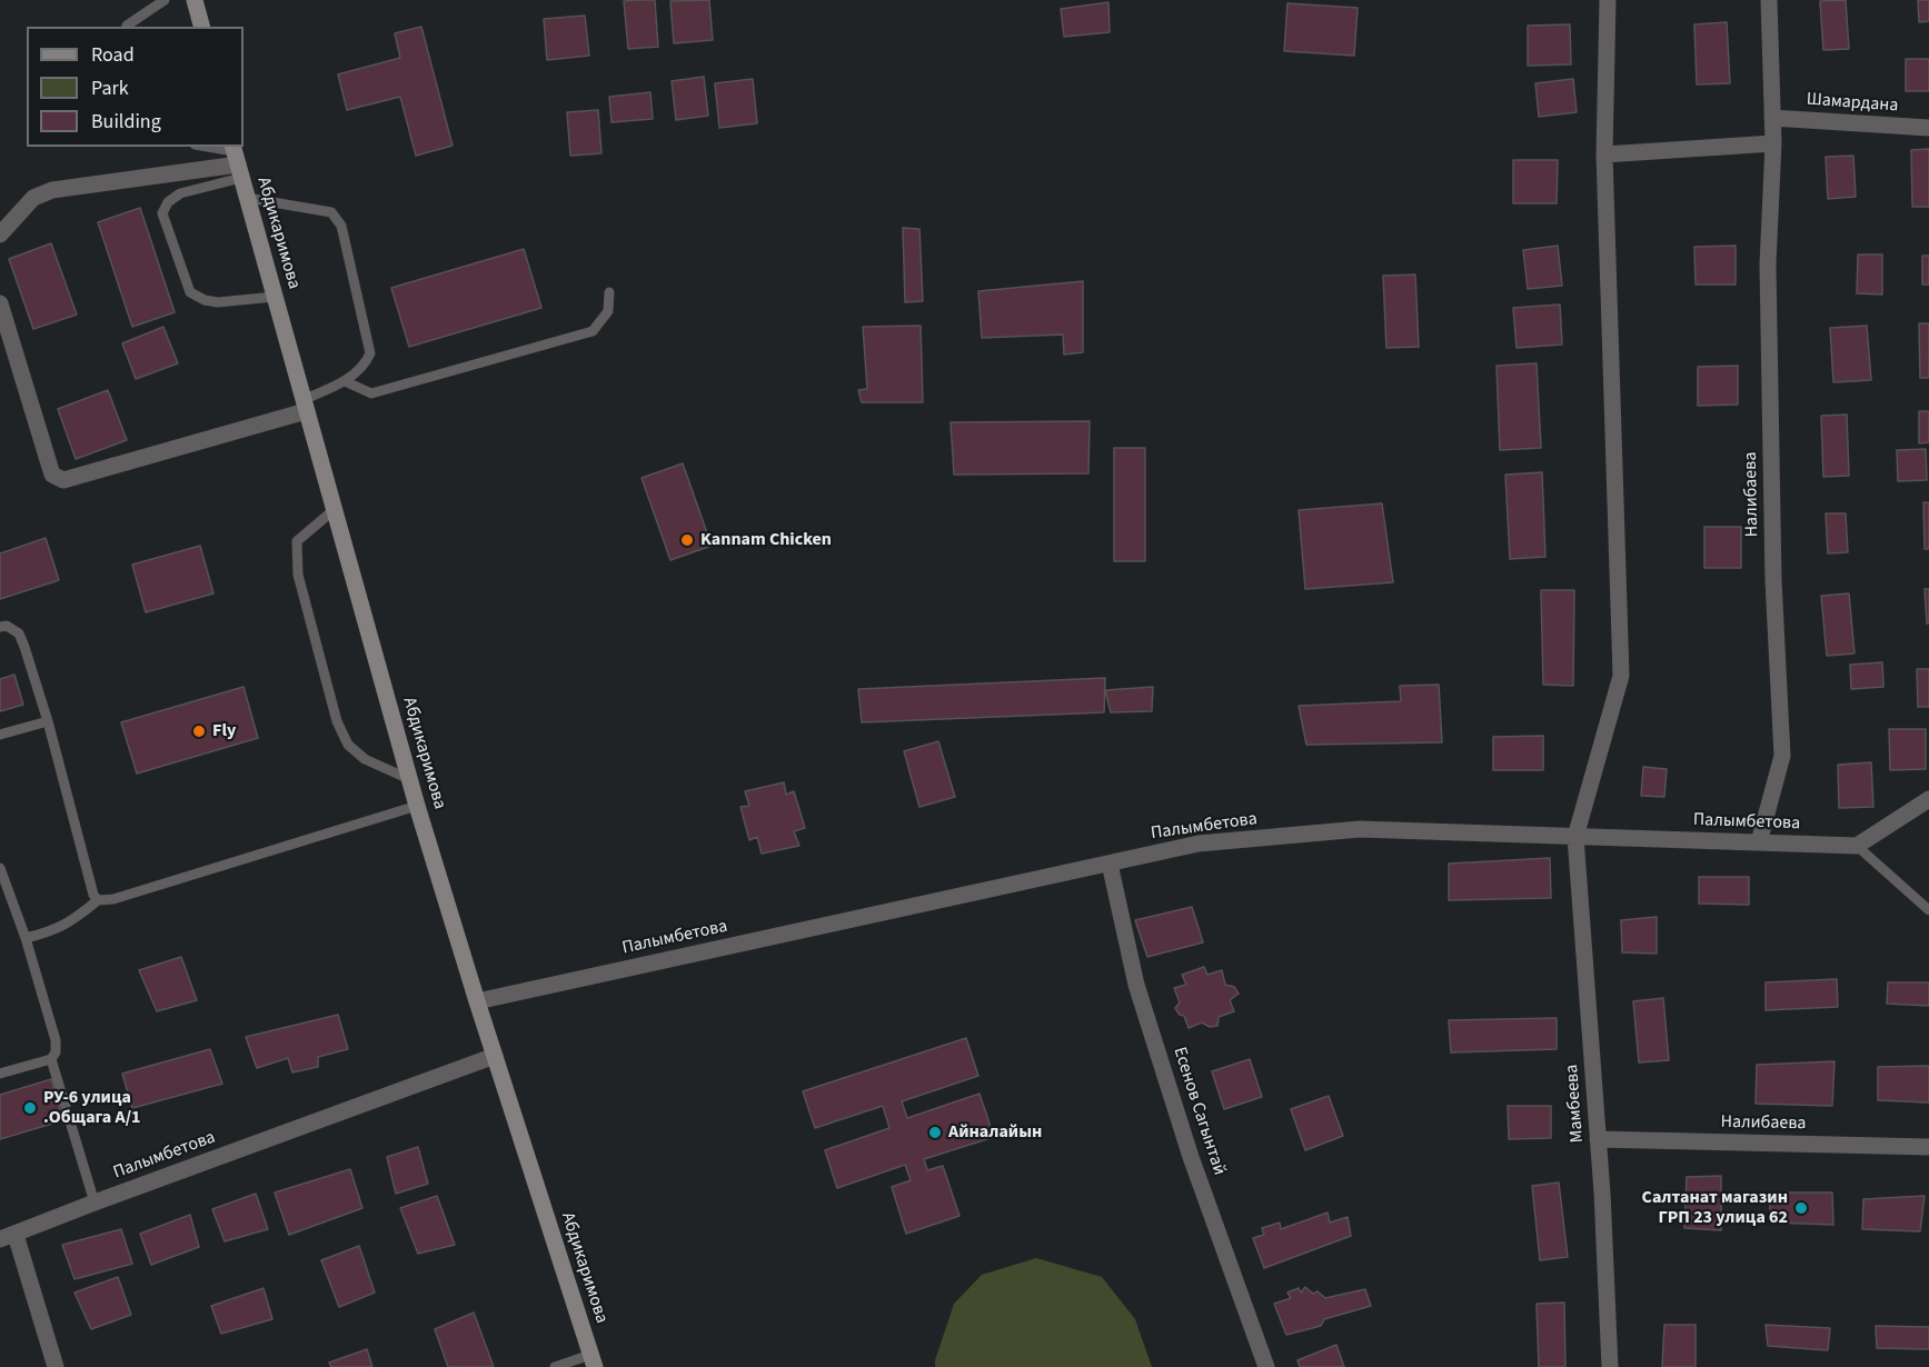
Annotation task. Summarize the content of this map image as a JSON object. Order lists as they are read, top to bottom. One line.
{"streets":{"main road":["Абдикаримова"],"street":["Шамардана","Налибаева","Палымбетова","Мамбеева","Есенов Сагынтай"]},"crossings":[["Шамардана","Налибаева"],["Абдикаримова","Палымбетова"],["Налибаева","Палымбетова"],["Налибаева","Мамбеева"],["Палымбетова","Мамбеева"],["Палымбетова","Есенов Сагынтай"]],"places":["Kannam Chicken","Fly","РУ-6 улица .Общага А/1","Айналайын","Салтанат магазин ГРП 23 улица 62"],"legend":["Road","Park","Building"]}
